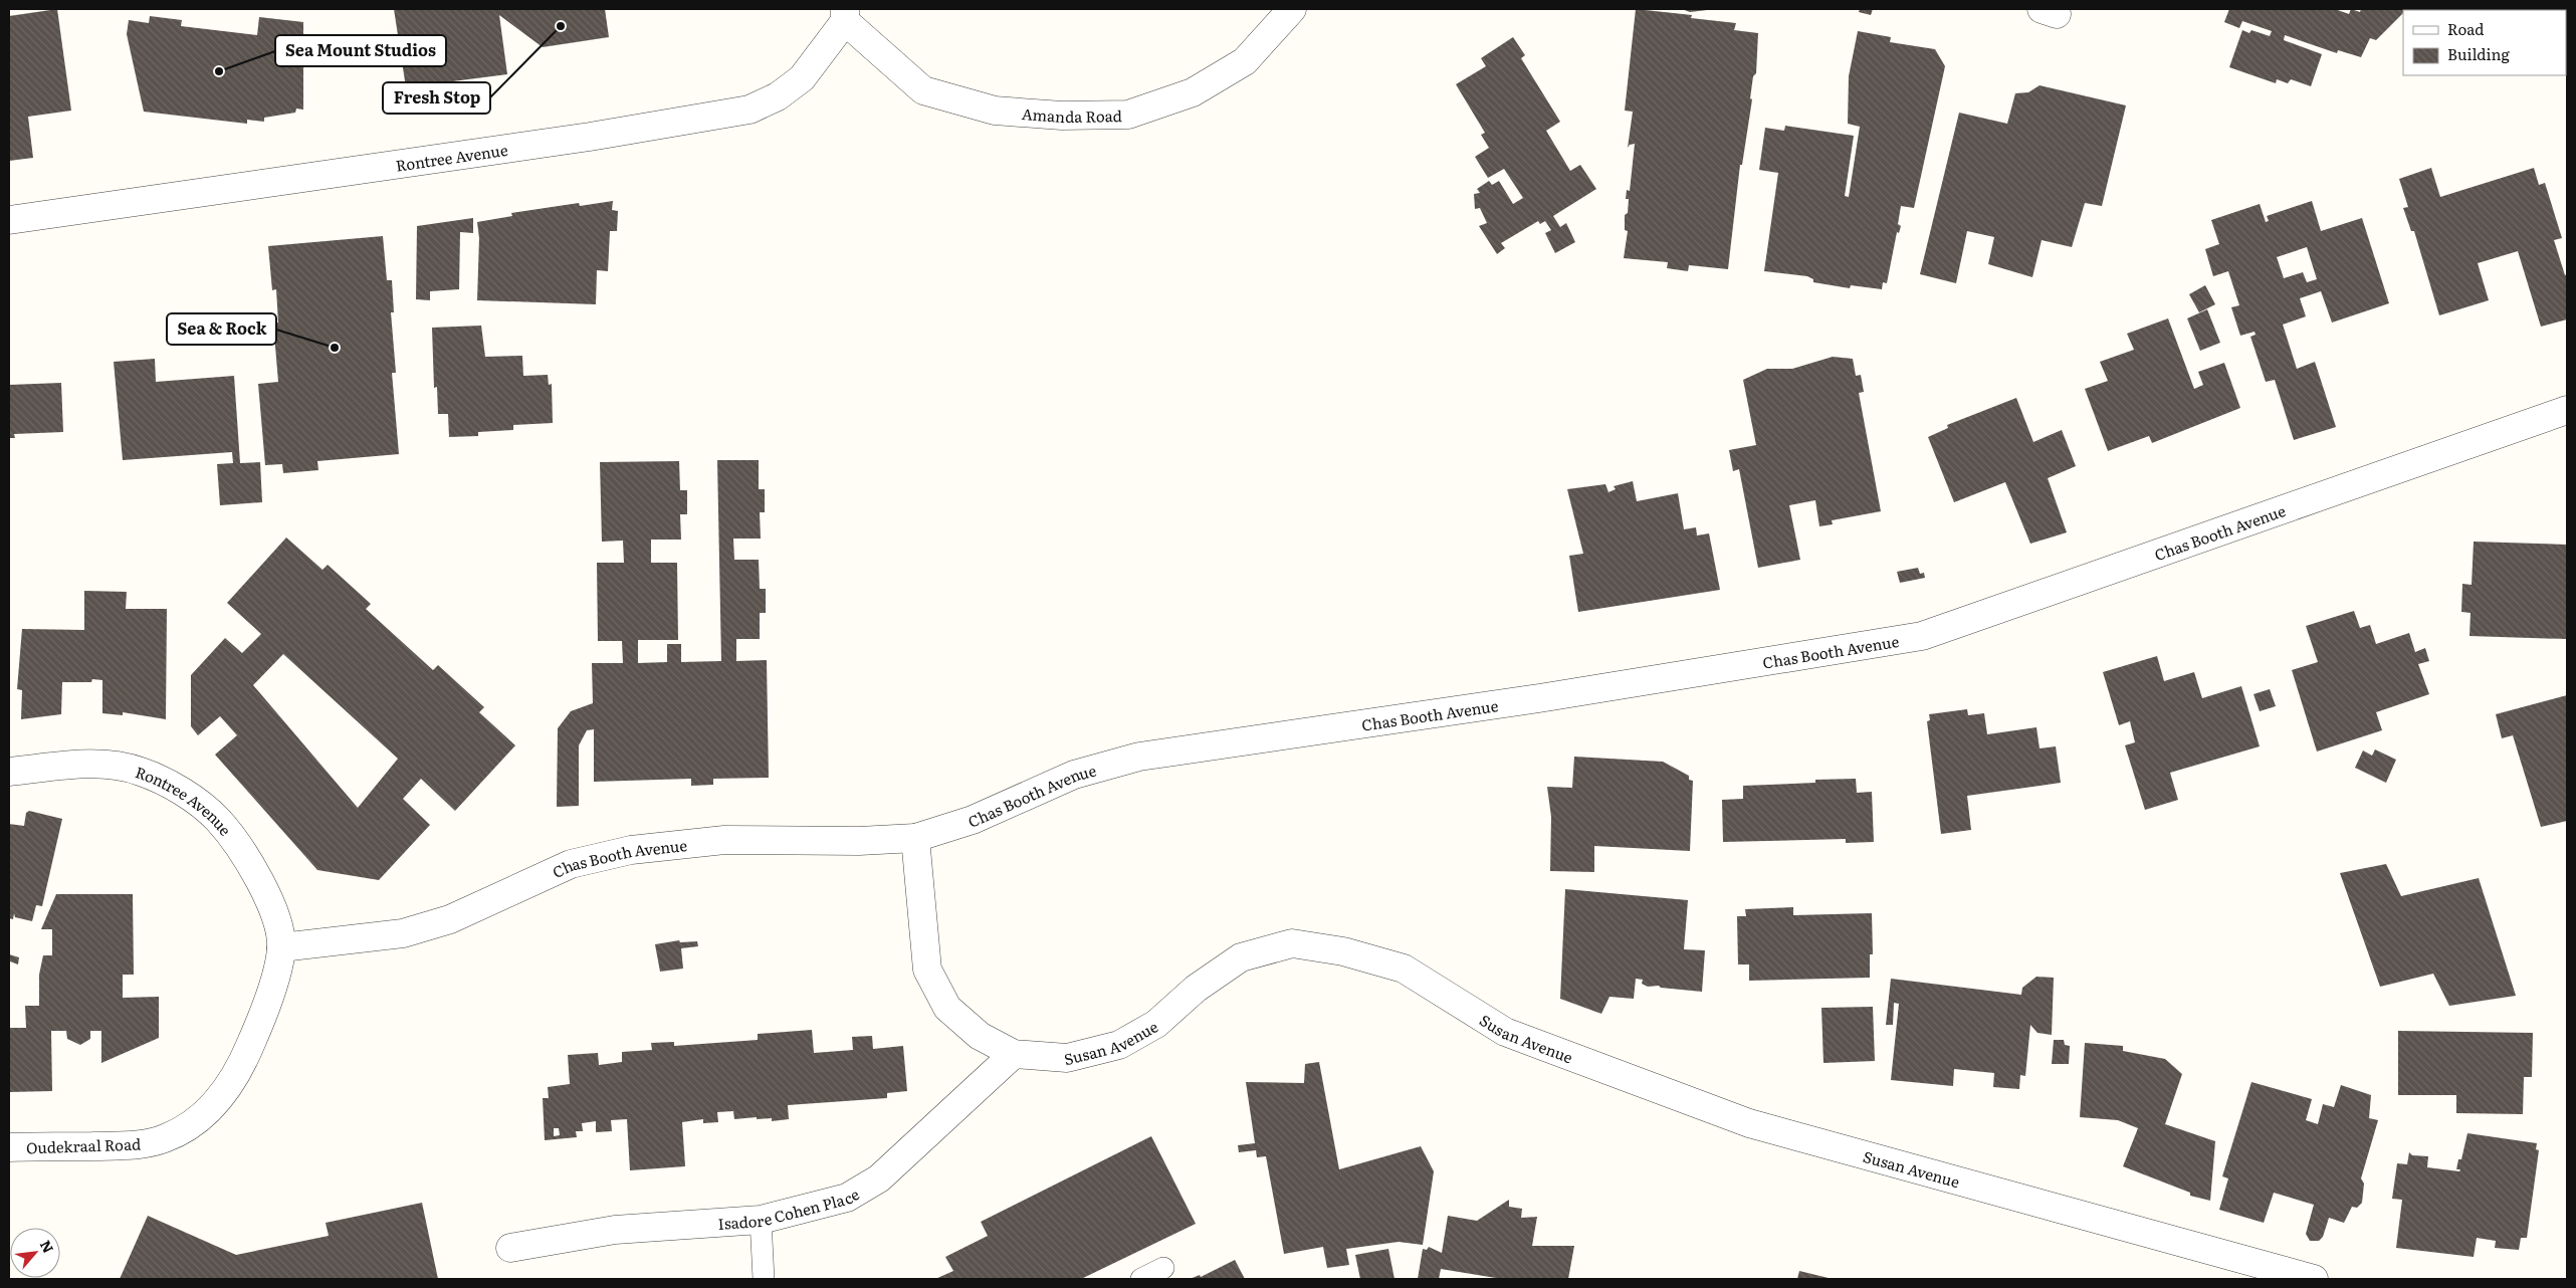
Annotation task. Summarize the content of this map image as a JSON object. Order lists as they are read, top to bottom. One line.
{"streets":{"street":["Amanda Road","Rontree Avenue","Chas Booth Avenue","Susan Avenue","Oudekraal Road","Isadore Cohen Place"]},"crossings":[["Amanda Road","Rontree Avenue"],["Rontree Avenue","Chas Booth Avenue"],["Rontree Avenue","Oudekraal Road"],["Chas Booth Avenue","Susan Avenue"],["Chas Booth Avenue","Oudekraal Road"],["Susan Avenue","Isadore Cohen Place"]],"places":["Fresh Stop","Sea Mount Studios","Sea & Rock"],"legend":["Road","Building"],"north":"top right"}
